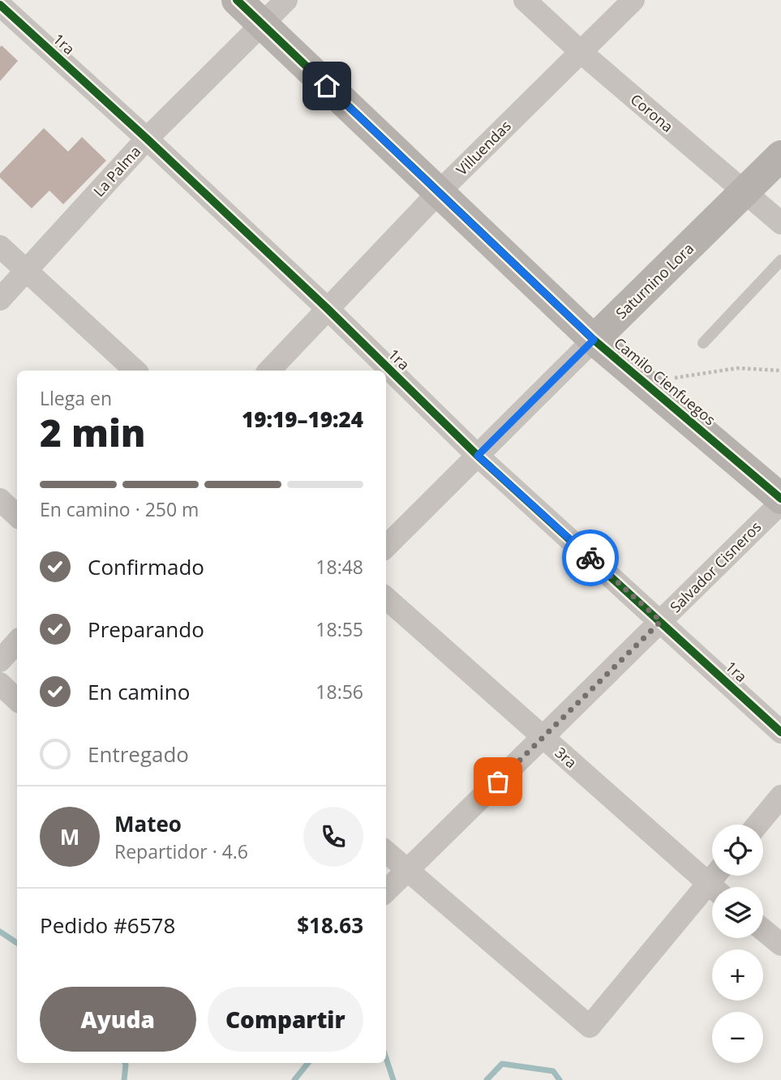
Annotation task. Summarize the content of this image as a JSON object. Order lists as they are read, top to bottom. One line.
{"streets":{"street":["1ra","Corona","Villuendas","La Palma","Saturnino Lora","Camilo Cienfuegos","Salvador Cisneros","3ra"]},"crossings":[["1ra","Villuendas"],["1ra","La Palma"],["1ra","Saturnino Lora"],["1ra","Salvador Cisneros"],["Corona","Villuendas"],["Corona","Saturnino Lora"],["Villuendas","Camilo Cienfuegos"],["La Palma","Camilo Cienfuegos"],["Saturnino Lora","Camilo Cienfuegos"],["Camilo Cienfuegos","Salvador Cisneros"],["Salvador Cisneros","3ra"]],"page":{"heading":["2 min","Llega en","19:19–19:24"],"panel":["Mateo","Repartidor · 4.6","Pedido #6578","$18.63"],"bar":"En camino · 250 m","list":[["Confirmado","18:48"],["Preparando","18:55"],["En camino","18:56"],"Entregado"],"round":"M","map_buttons":["+","−"],"buttons":["Ayuda","Compartir"]}}
